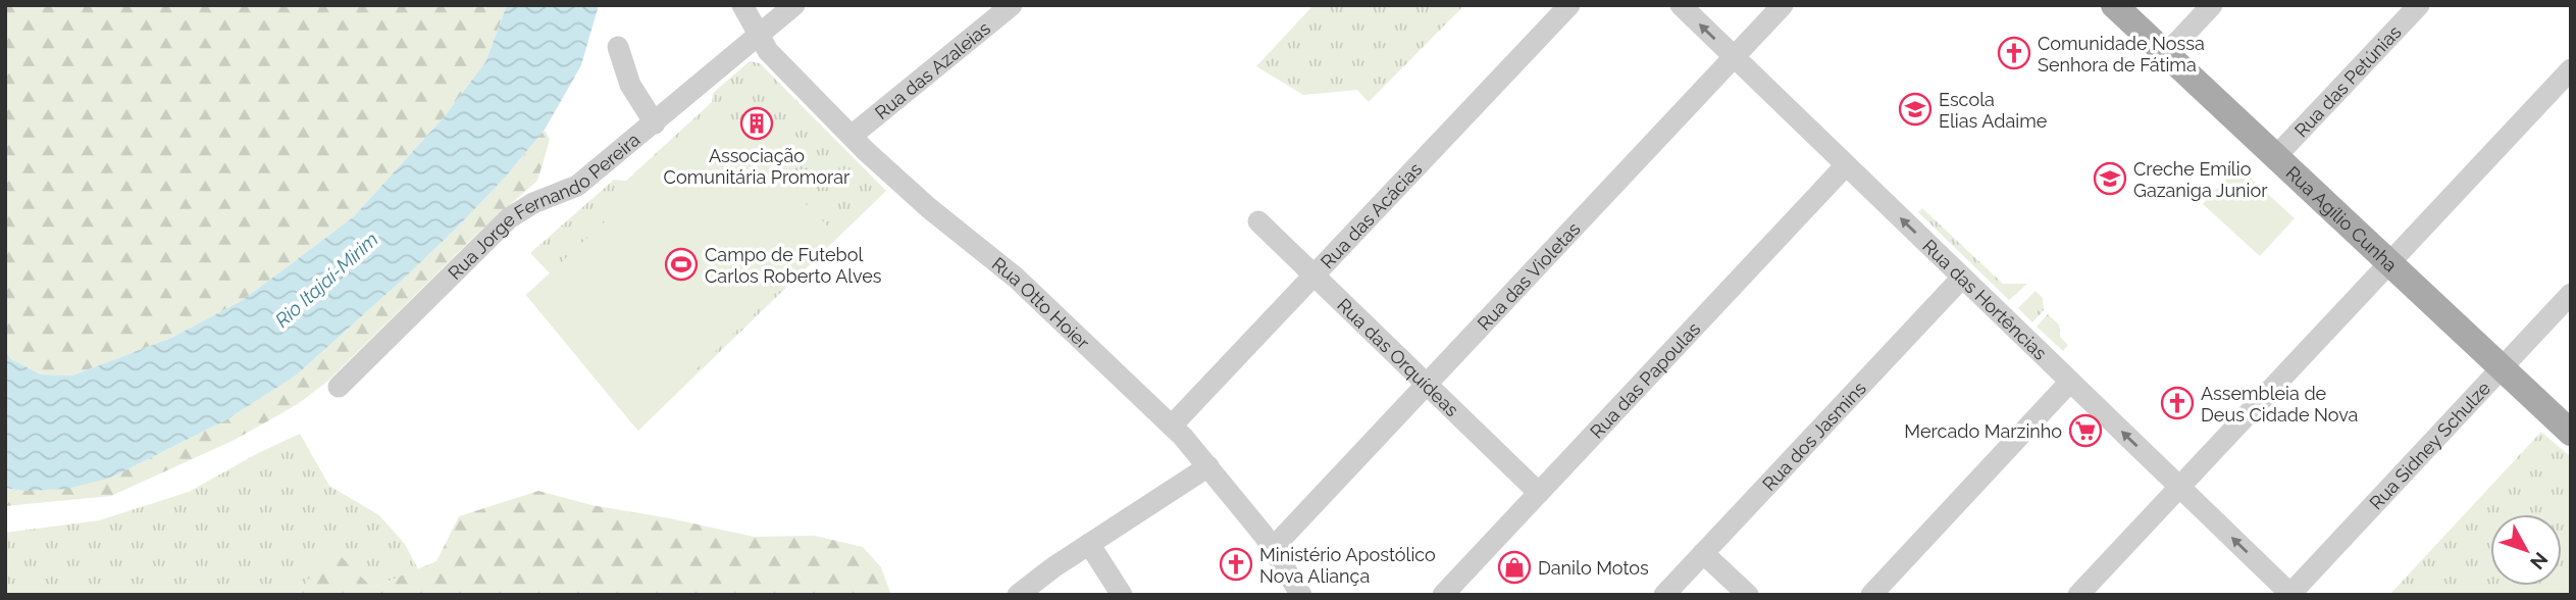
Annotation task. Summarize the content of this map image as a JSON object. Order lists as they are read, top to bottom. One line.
{"streets":{"main road":["Rua Agílio Cunha"],"street":["Rua das Azaleias","Rua das Petúnias","Rua Jorge Fernando Pereira","Rua das Acácias","Rua das Violetas","Rua das Hortências","Rua Otto Hoier","Rua das Orquídeas","Rua das Papoulas","Rua dos Jasmins","Rua Sidney Schulze"]},"crossings":[["Rua das Azaleias","Rua Otto Hoier"],["Rua das Petúnias","Rua Agílio Cunha"],["Rua Jorge Fernando Pereira","Rua Otto Hoier"],["Rua das Acácias","Rua Otto Hoier"],["Rua das Acácias","Rua das Orquídeas"],["Rua Agílio Cunha","Rua Sidney Schulze"],["Rua das Violetas","Rua das Hortências"],["Rua das Violetas","Rua Otto Hoier"],["Rua das Violetas","Rua das Orquídeas"],["Rua das Hortências","Rua das Papoulas"],["Rua das Hortências","Rua dos Jasmins"],["Rua das Hortências","Rua Sidney Schulze"],["Rua das Orquídeas","Rua das Papoulas"]],"one_way":["Rua das Hortências"],"water":["Rio Itajaí-Mirim"],"places":{"church":["Comunidade Nossa Senhora de Fátima","Assembleia de Deus Cidade Nova","Ministério Apostólico Nova Aliança"],"school or university":["Escola Elias Adaime","Creche Emílio Gazaniga Junior"],"building":["Associação Comunitária Promorar"],"sports":["Campo de Futebol Carlos Roberto Alves"],"supermarket":["Mercado Marzinho"],"shop":["Danilo Motos"]},"north":"bottom right"}
